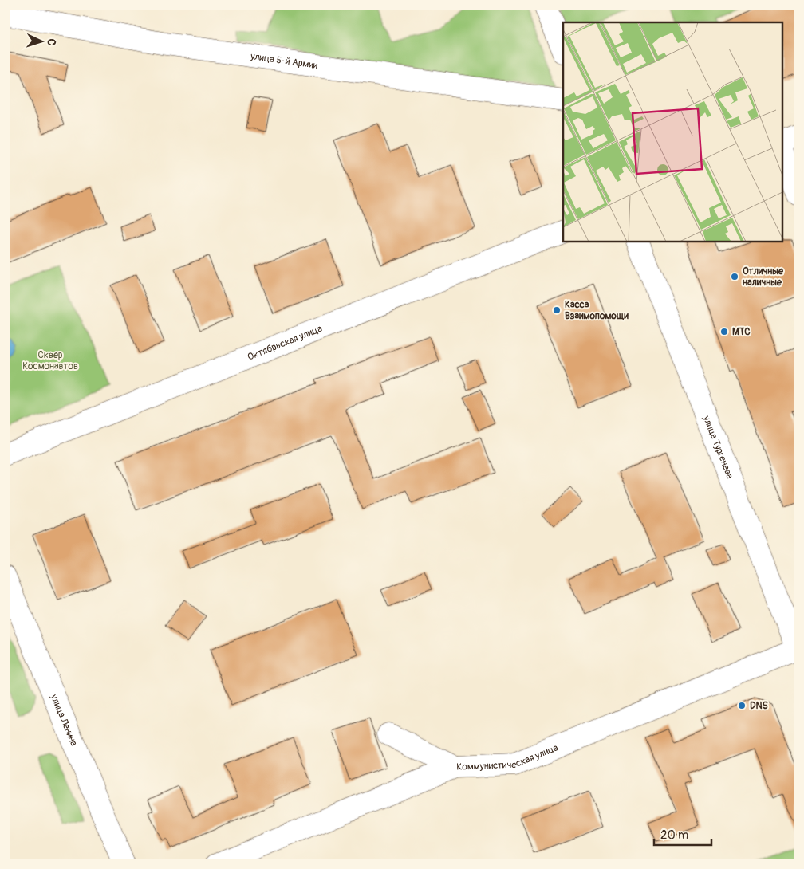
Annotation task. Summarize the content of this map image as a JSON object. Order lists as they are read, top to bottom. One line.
{"streets":{"street":["улица 5-й Армии","Октябрьская улица","улица Тургенева","улица Ленина","Коммунистическая улица"]},"crossings":[["улица Тургенева","Коммунистическая улица"]],"parks":["Сквер Космонавтов"],"places":["Отличные наличные","Касса Взаимопомощи","МТС","DNS"],"scale_bar":"20 m","north":"right"}
